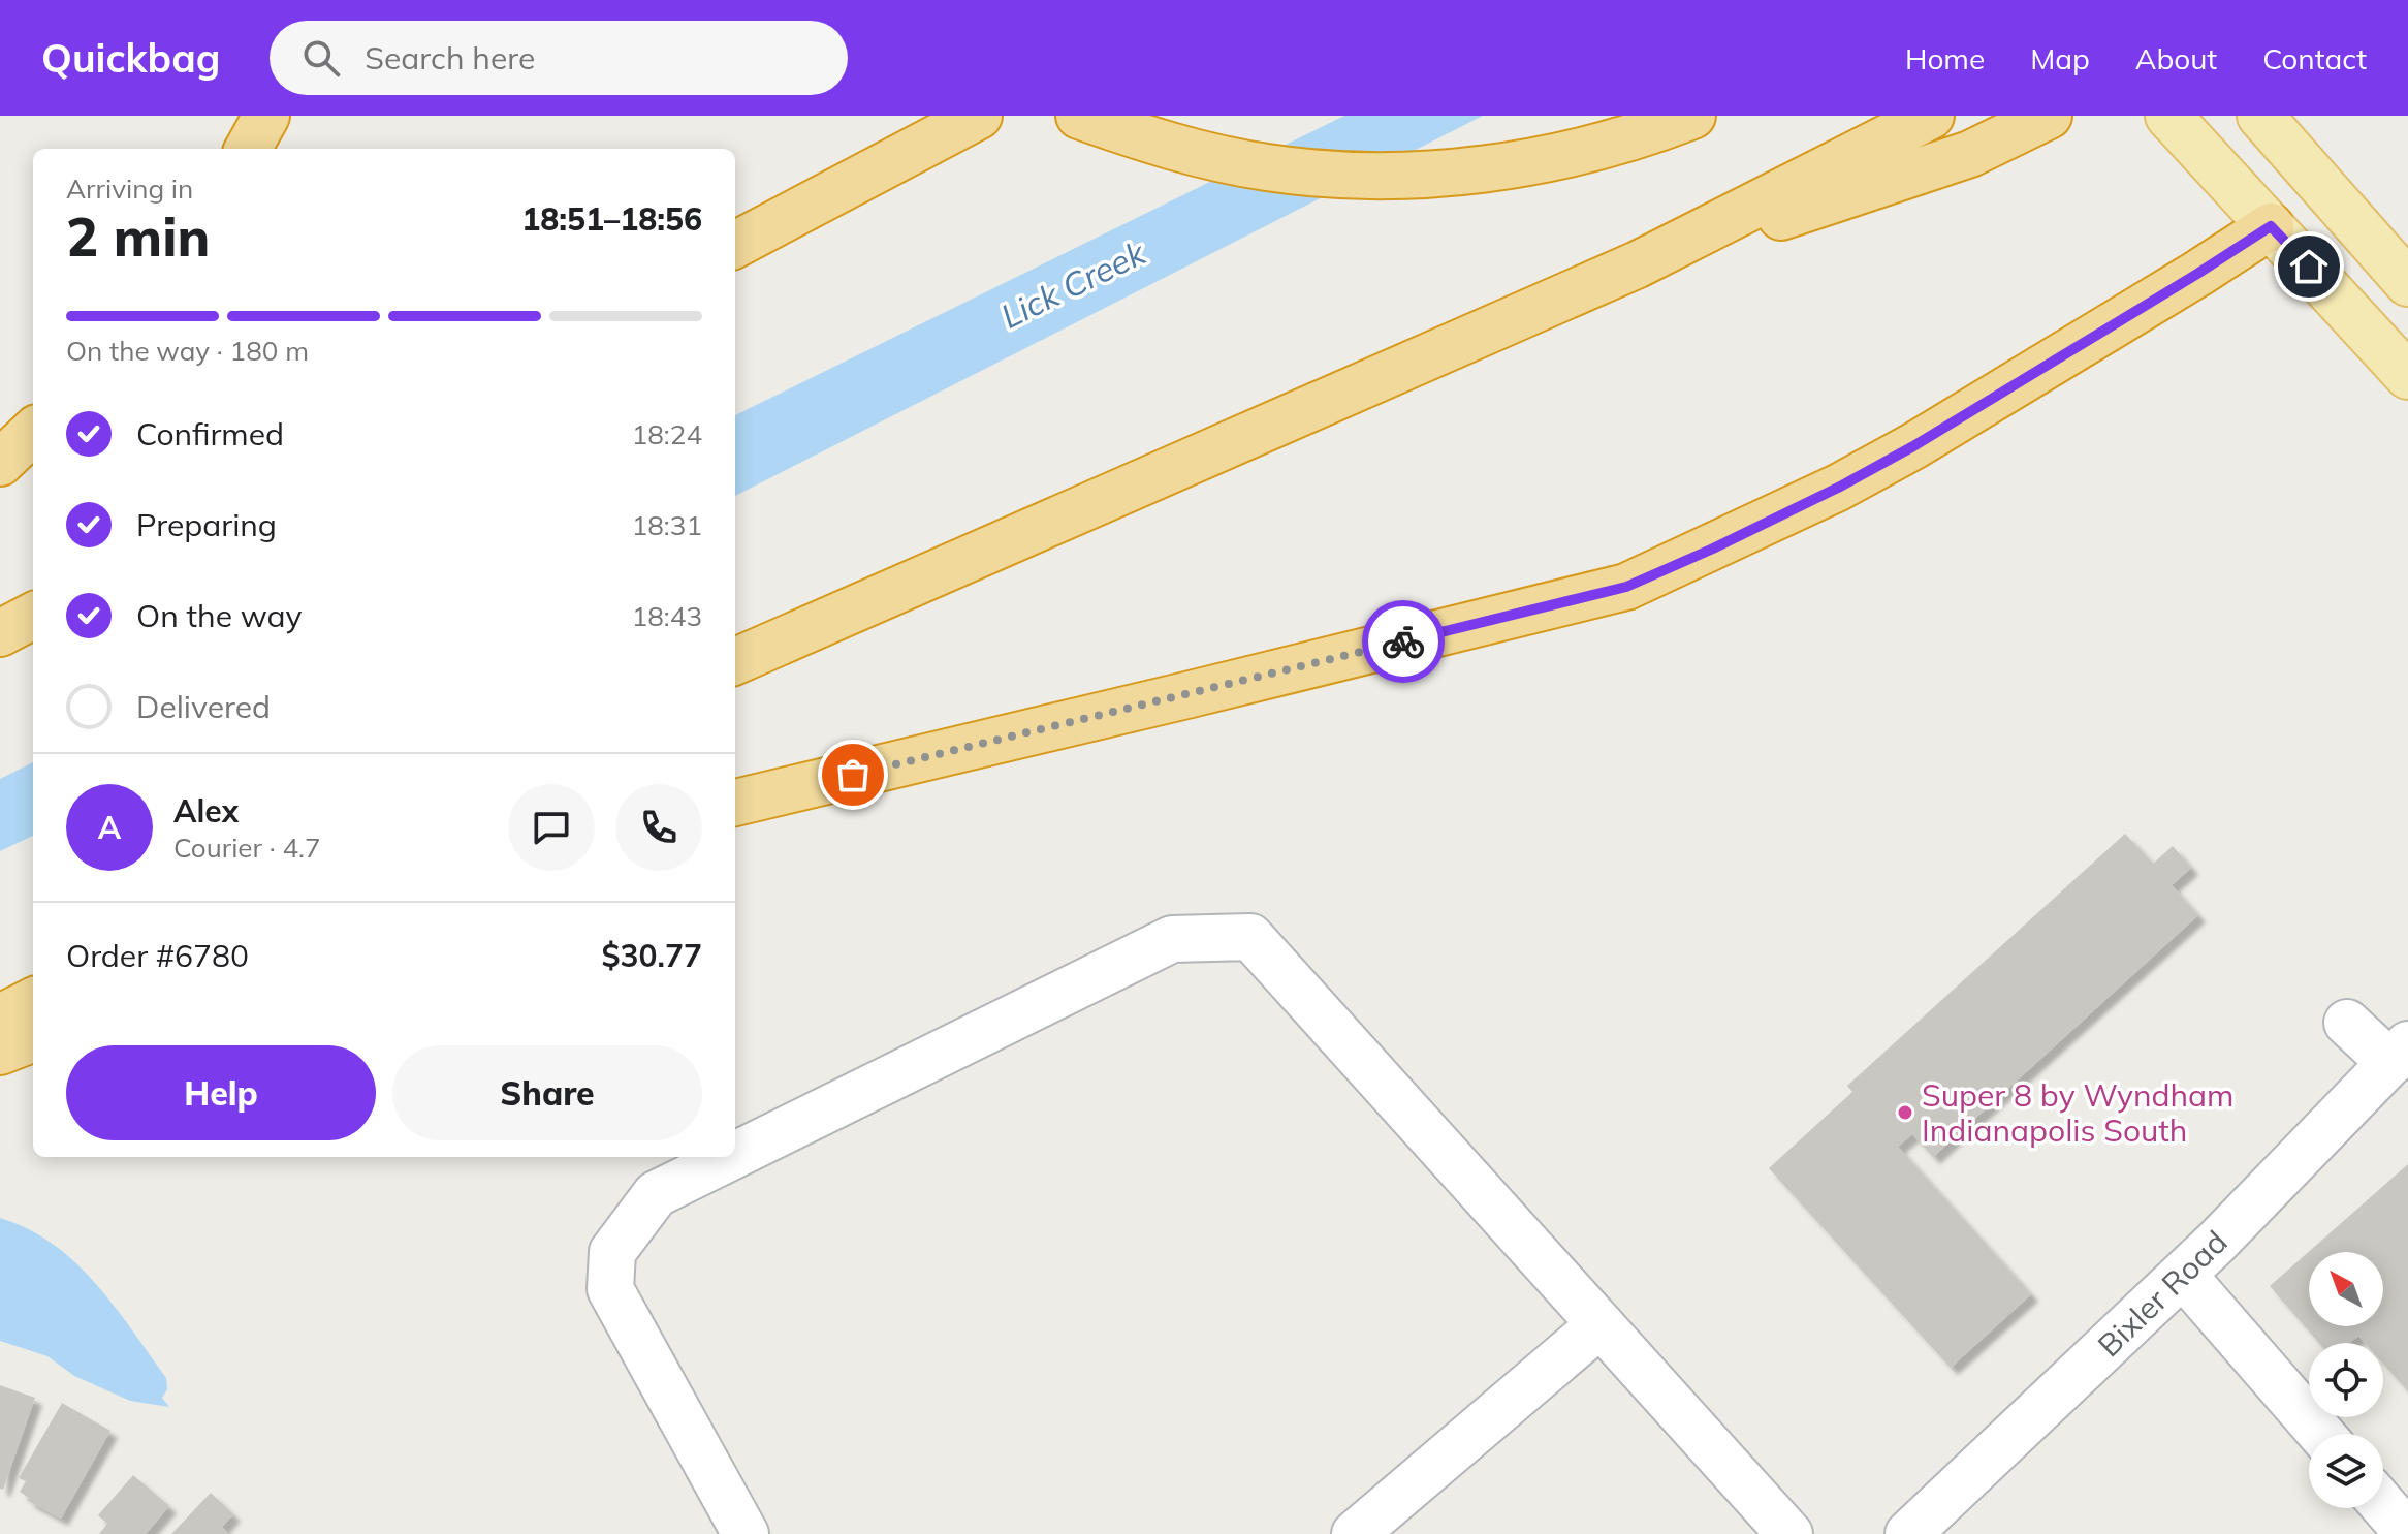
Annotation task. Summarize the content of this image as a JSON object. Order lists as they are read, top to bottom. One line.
{"streets":{"street":["Bixler Road"]},"water":["Lick Creek"],"places":["Super 8 by Wyndham Indianapolis South"],"north":"top left","page":{"header":"Quickbag","search":"Search here","nav":["Home","Map","About","Contact"],"heading":["2 min","Arriving in","18:51–18:56"],"panel":["Alex","Courier · 4.7","Order #6780","$30.77"],"bar":"On the way · 180 m","list":[["Confirmed","18:24"],["Preparing","18:31"],["On the way","18:43"],"Delivered"],"round":"A","buttons":["Help","Share"]}}
